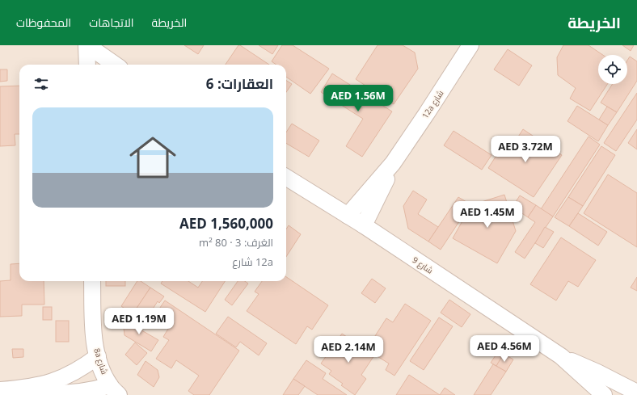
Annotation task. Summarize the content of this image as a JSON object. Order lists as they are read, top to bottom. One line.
{"streets":{"street":["12a شارع","شارع 9","8a شارع"]},"crossings":[["12a شارع","شارع 9"]],"page":{"header":"الخريطة","nav":["الخريطة","الاتجاهات","المحفوظات"],"heading":"العقارات: 6","price":["AED 1.56M","AED 3.72M","AED 1.45M","AED 1.19M","AED 4.56M","AED 2.14M"],"list":[{"name":"AED 1,560,000","note":"الغرف: 3 · 80 m² · 12a شارع"}]}}
